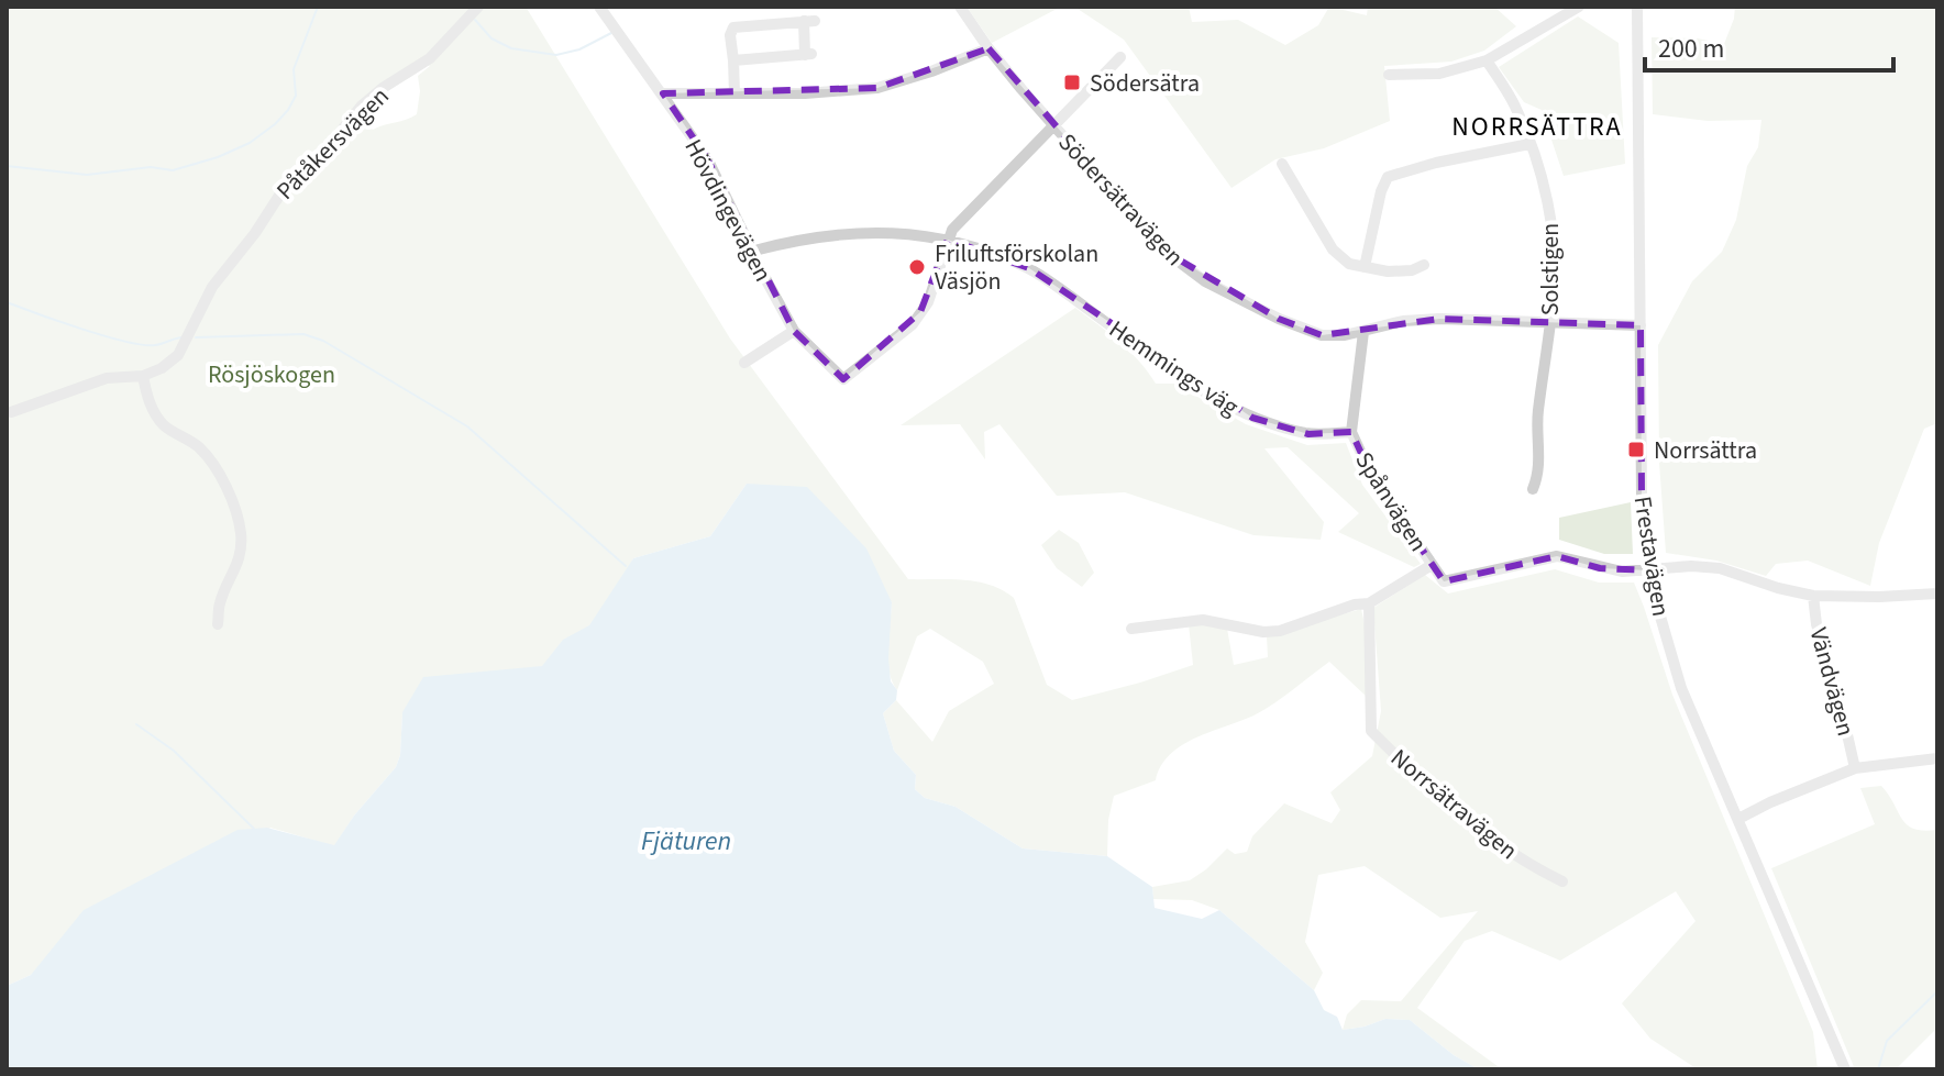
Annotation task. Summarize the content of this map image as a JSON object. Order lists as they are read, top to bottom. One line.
{"streets":{"street":["Påtåkersvägen","Södersätravägen","Hövdingevägen","Solstigen","Hemmings väg","Spånvägen","Frestavägen","Vändvägen","Norrsätravägen"]},"crossings":[["Södersätravägen","Solstigen"],["Södersätravägen","Spånvägen"],["Södersätravägen","Frestavägen"],["Hövdingevägen","Hemmings väg"],["Hemmings väg","Spånvägen"]],"districts":["NORRSÄTTRA"],"water":["Fjäturen"],"parks":["Rösjöskogen"],"places":{"transit":["Södersätra","Norrsättra"],"other":["Friluftsförskolan Väsjön"]},"scale_bar":"200 m"}
